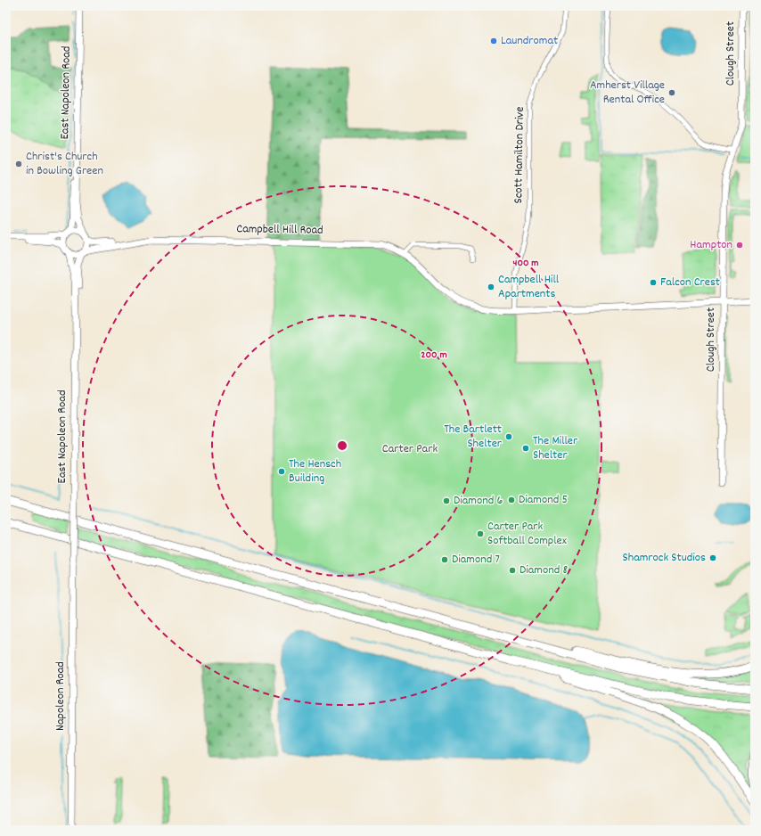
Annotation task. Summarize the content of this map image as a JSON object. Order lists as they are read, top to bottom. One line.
{"streets":{"main road":["Clough Street","East Napoleon Road","Campbell Hill Road","Napoleon Road"],"street":["Scott Hamilton Drive"]},"crossings":[["Clough Street","Campbell Hill Road"],["East Napoleon Road","Campbell Hill Road"],["East Napoleon Road","Napoleon Road"],["Scott Hamilton Drive","Campbell Hill Road"]],"parks":["Carter Park"],"places":["Laundromat","Amherst Village Rental Office","Christ's Church in Bowling Green","Hampton","Falcon Crest","Campbell Hill Apartments","The Bartlett Shelter","The Miller Shelter","The Hensch Building","Diamond 5","Diamond 6","Carter Park Softball Complex","Shamrock Studios","Diamond 7","Diamond 8"],"rings":["400 m","200 m"]}
